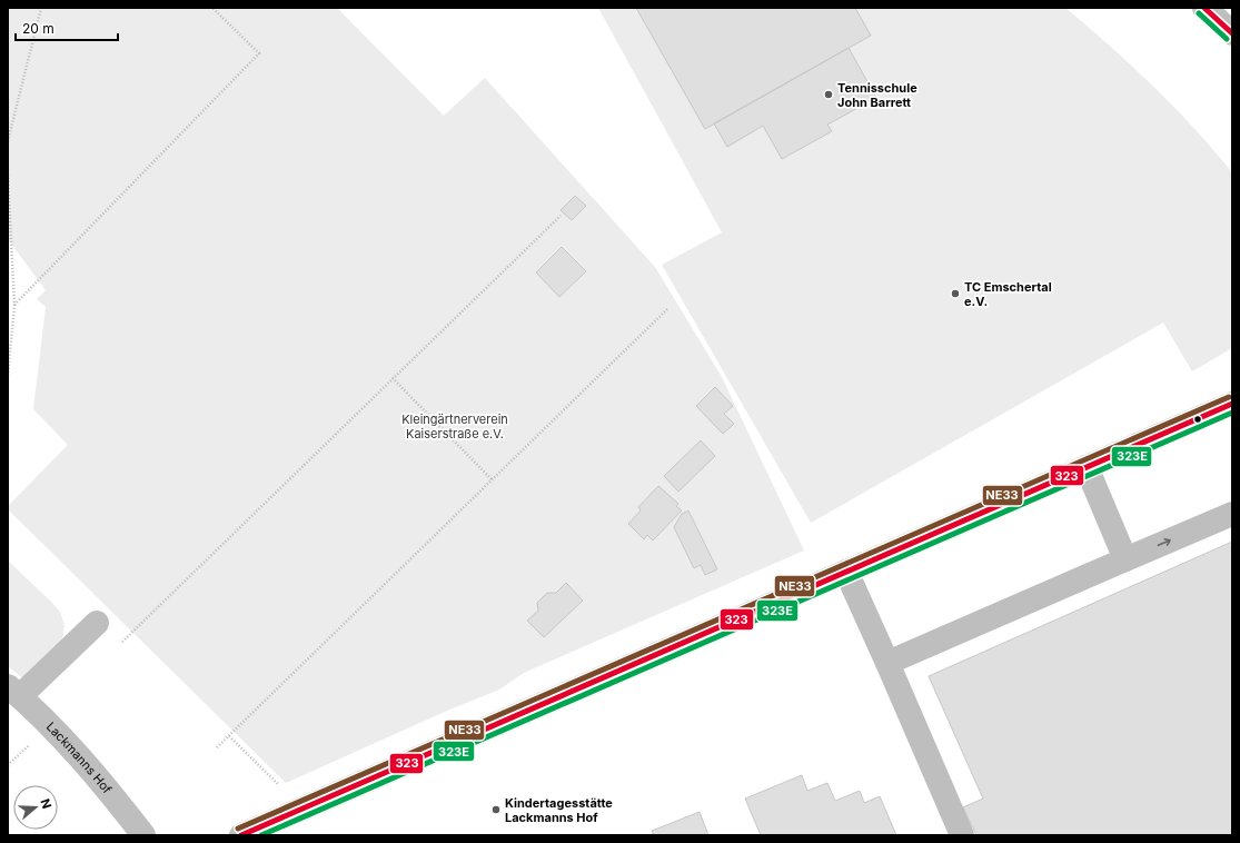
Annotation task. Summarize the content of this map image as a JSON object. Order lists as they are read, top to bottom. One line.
{"streets":{"street":["Lackmanns Hof"]},"parks":["Kleingärtnerverein Kaiserstraße e.V."],"places":["Tennisschule John Barrett","TC Emschertal e.V.","Kindertagesstätte Lackmanns Hof"],"lines":["transit line 323","transit line 323E","transit line NE33"],"scale_bar":"20 m","north":"right"}
